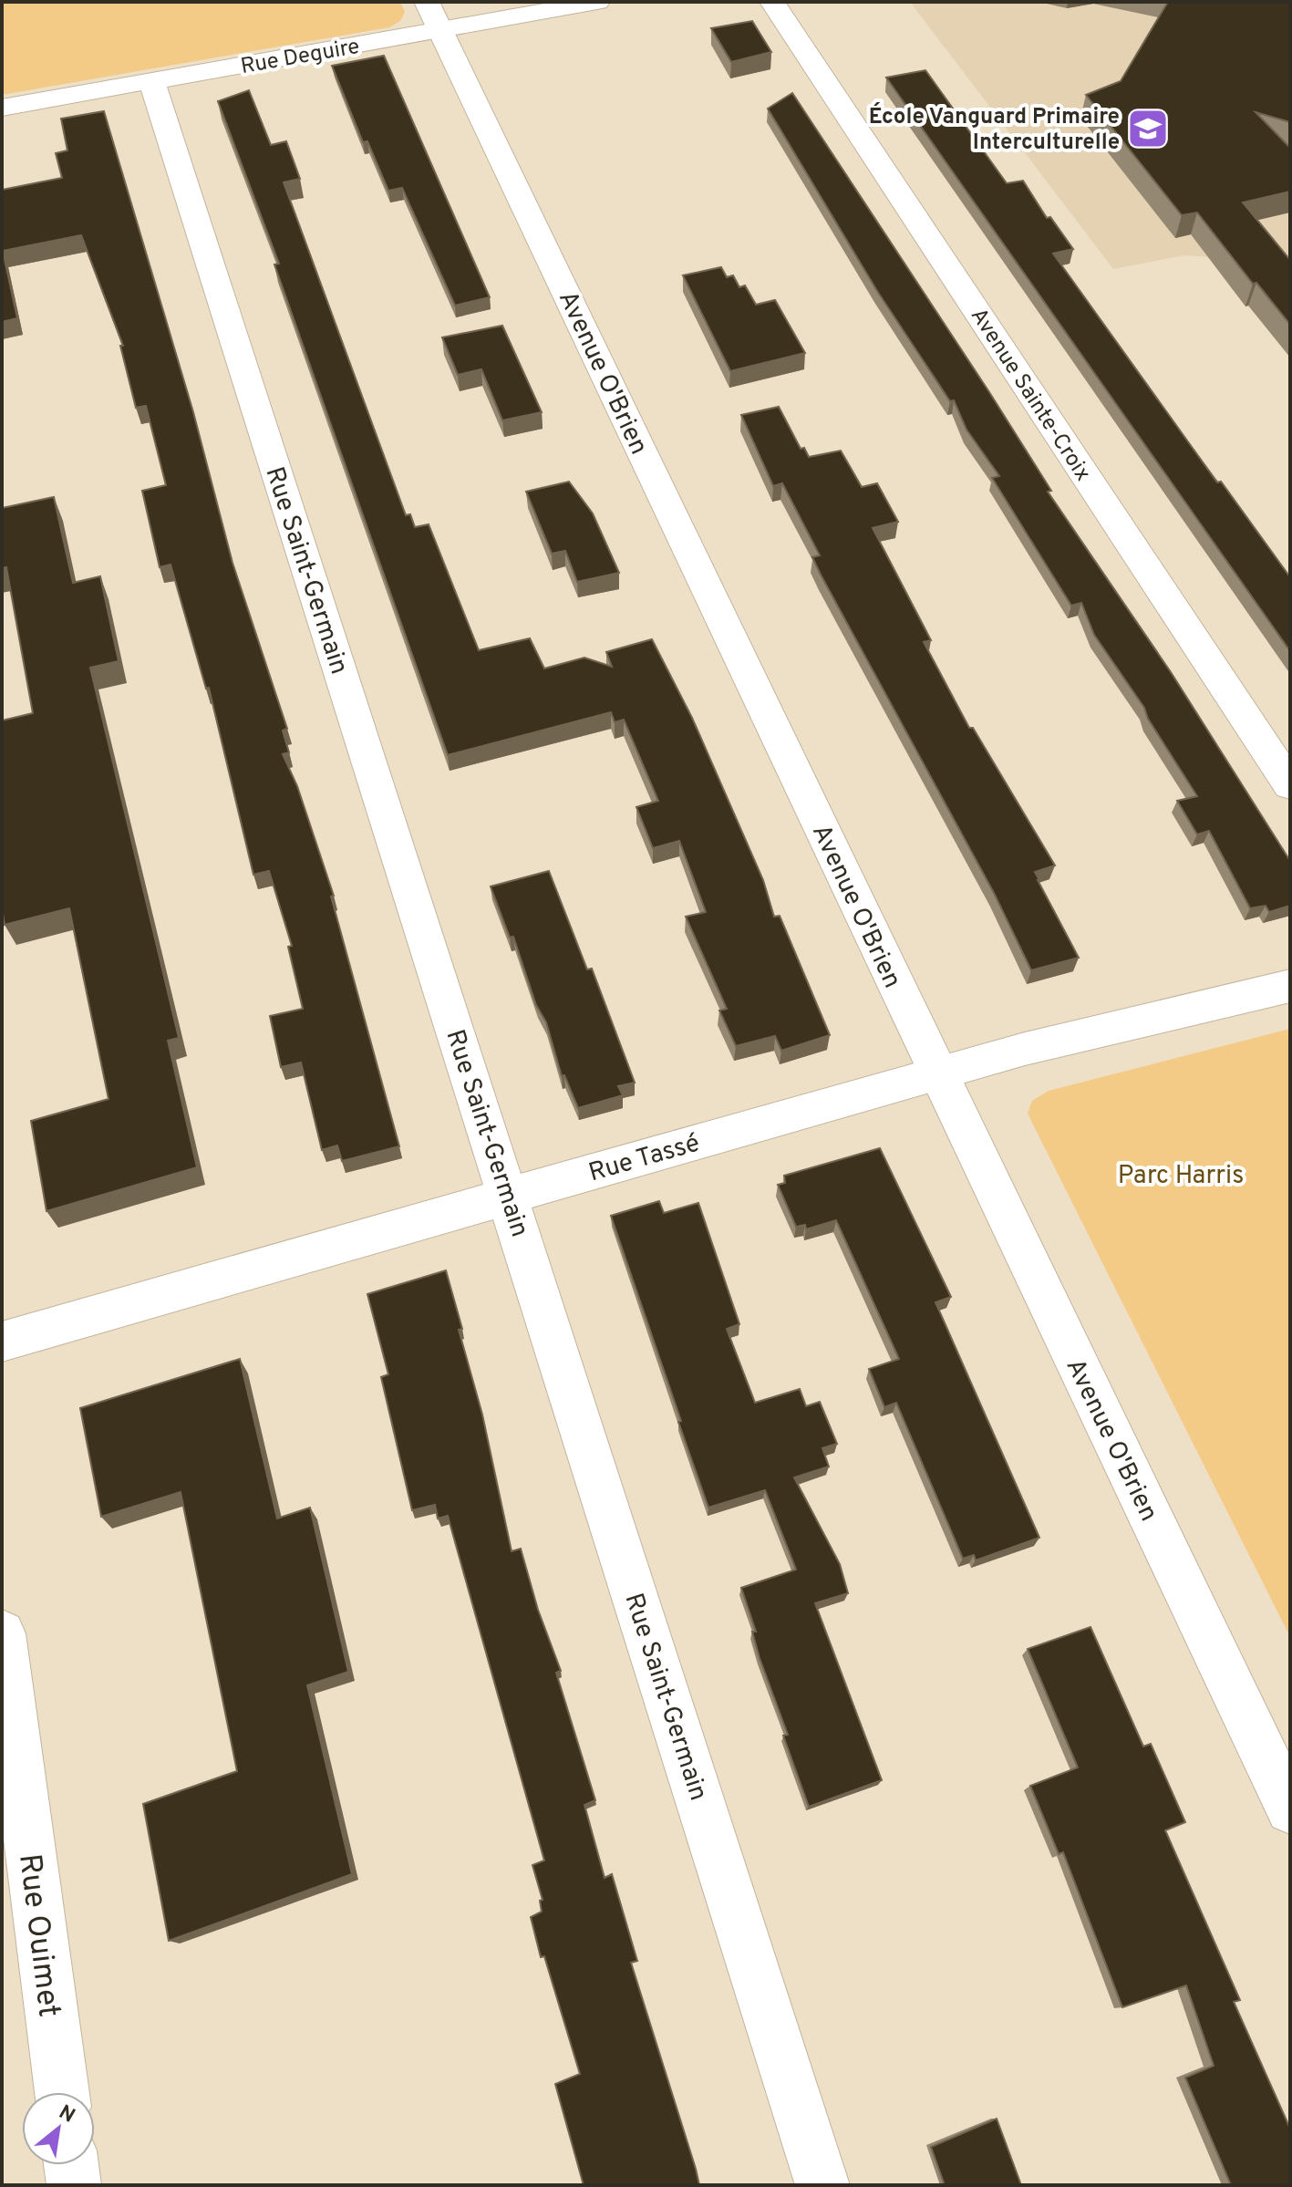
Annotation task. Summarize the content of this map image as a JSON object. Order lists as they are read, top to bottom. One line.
{"streets":{"street":["Rue Deguire","Avenue O'Brien","Avenue Sainte-Croix","Rue Saint-Germain","Rue Tassé","Rue Ouimet"]},"crossings":[["Rue Deguire","Avenue O'Brien"],["Rue Deguire","Rue Saint-Germain"],["Avenue O'Brien","Rue Tassé"],["Rue Saint-Germain","Rue Tassé"]],"parks":["Parc Harris"],"places":{"school or university":["École Vanguard Primaire Interculturelle"]},"north":"top right"}
